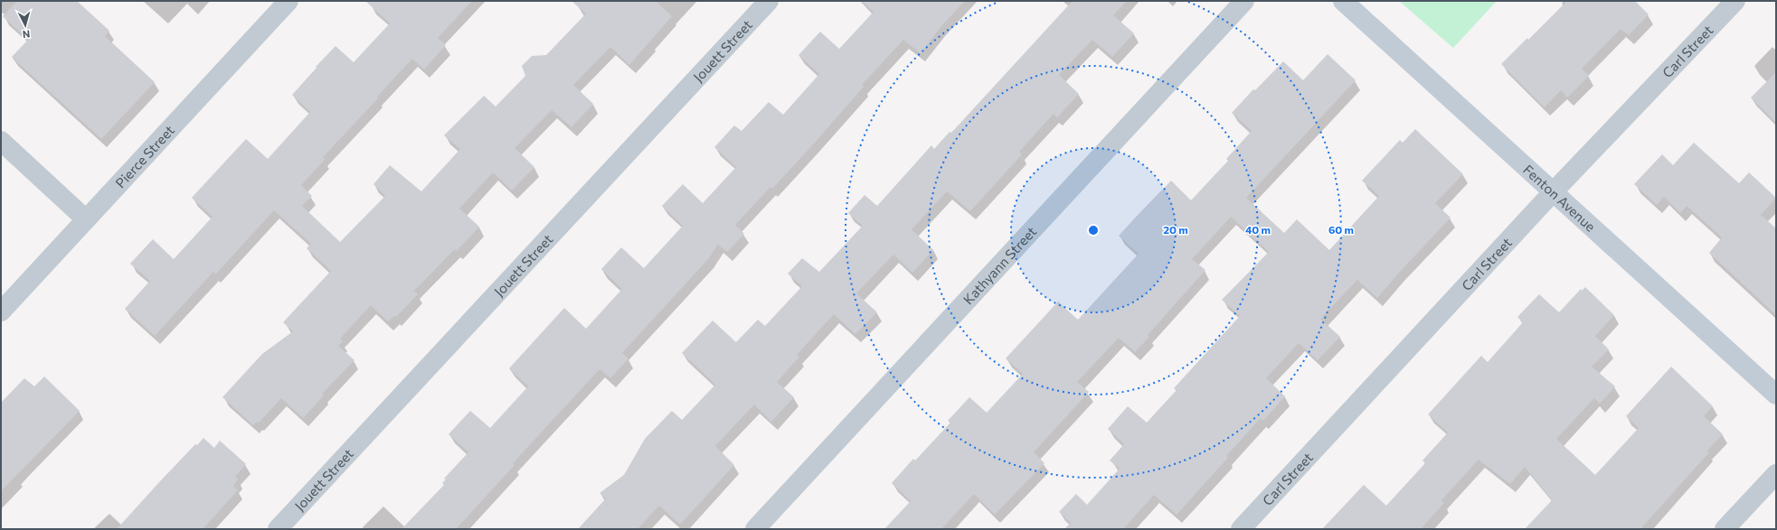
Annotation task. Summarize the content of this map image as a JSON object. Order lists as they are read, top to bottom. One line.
{"streets":{"street":["Jouett Street","Carl Street","Pierce Street","Fenton Avenue","Kathyann Street"]},"crossings":[["Carl Street","Fenton Avenue"]],"north":"bottom","rings":["20 m","40 m","60 m"]}
